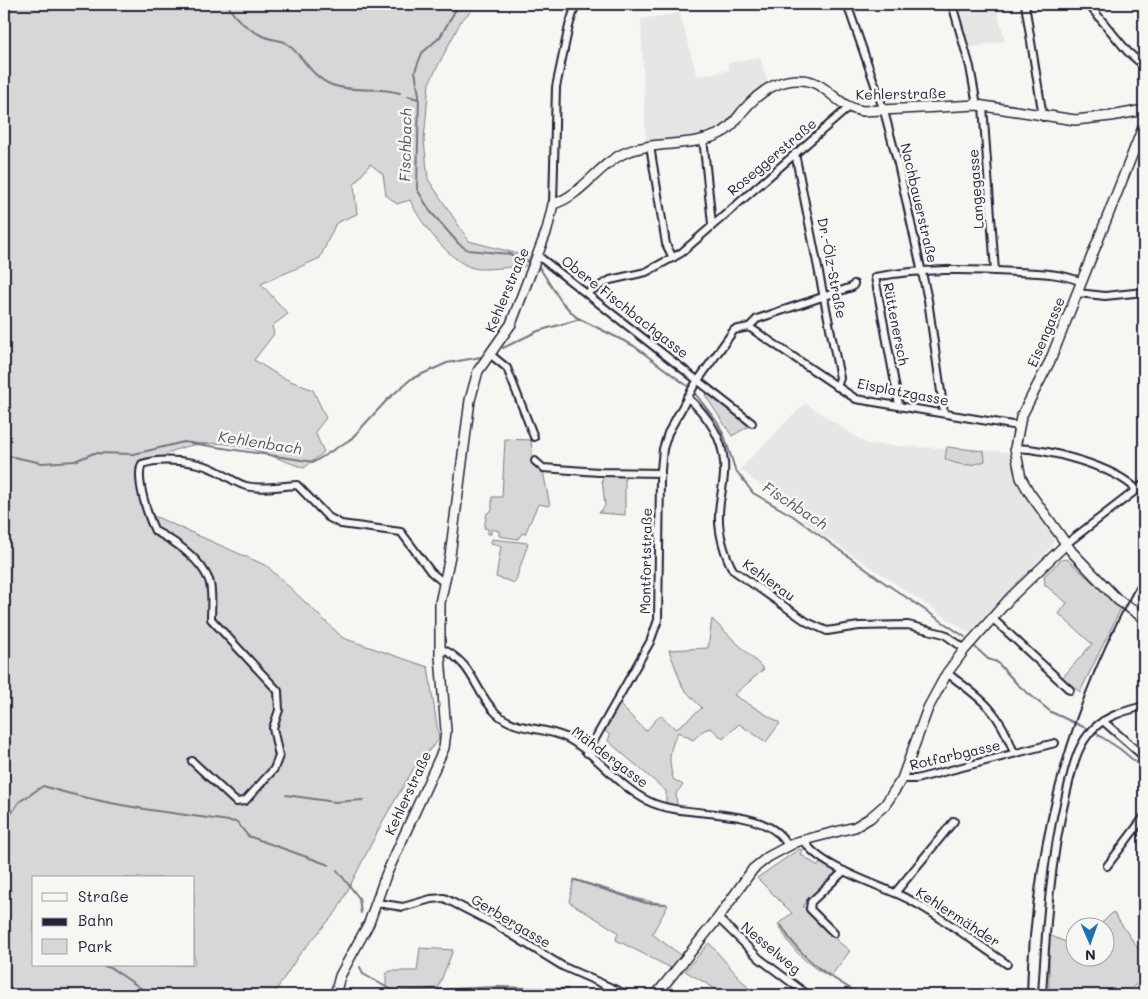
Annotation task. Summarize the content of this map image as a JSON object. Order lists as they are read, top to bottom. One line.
{"streets":{"street":["Kehlerstraße","Roseggerstraße","Langegasse","Nachbauerstraße","Dr.-Ölz-Straße","Obere Fischbachgasse","Rüttenersch","Eisengasse","Eisplatzgasse","Montfortstraße","Kehlerau","Rotfarbgasse","Mähdergasse","Kehlermähder","Gerbergasse","Nesselweg"]},"crossings":[["Kehlerstraße","Roseggerstraße"],["Kehlerstraße","Langegasse"],["Kehlerstraße","Nachbauerstraße"],["Kehlerstraße","Obere Fischbachgasse"],["Kehlerstraße","Mähdergasse"],["Kehlerstraße","Gerbergasse"],["Roseggerstraße","Dr.-Ölz-Straße"],["Roseggerstraße","Obere Fischbachgasse"],["Nachbauerstraße","Rüttenersch"],["Nachbauerstraße","Eisplatzgasse"],["Dr.-Ölz-Straße","Eisplatzgasse"],["Obere Fischbachgasse","Montfortstraße"],["Rüttenersch","Eisplatzgasse"],["Eisengasse","Eisplatzgasse"],["Montfortstraße","Kehlerau"],["Montfortstraße","Mähdergasse"]],"water":["Fischbach","Kehlenbach"],"legend":["Straße","Bahn","Park"],"north":"bottom"}
